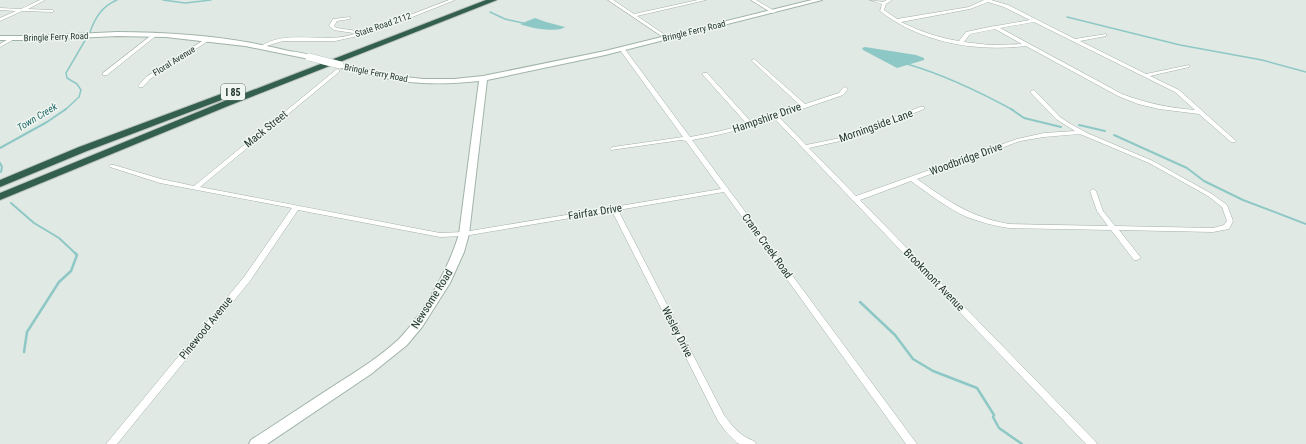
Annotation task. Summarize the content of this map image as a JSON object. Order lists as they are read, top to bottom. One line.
{"streets":{"highway":["I 85"],"street":["State Road 2112","Bringle Ferry Road","Floral Avenue","Hampshire Drive","Morningside Lane","Mack Street","Woodbridge Drive","Fairfax Drive","Crane Creek Road","Brookmont Avenue","Newsome Road","Pinewood Avenue","Wesley Drive"]},"crossings":[["State Road 2112","Bringle Ferry Road"],["Bringle Ferry Road","Floral Avenue"],["Bringle Ferry Road","Mack Street"],["Bringle Ferry Road","Crane Creek Road"],["Bringle Ferry Road","Newsome Road"],["Hampshire Drive","Crane Creek Road"],["Hampshire Drive","Brookmont Avenue"],["Morningside Lane","Brookmont Avenue"],["Woodbridge Drive","Brookmont Avenue"],["Fairfax Drive","Crane Creek Road"],["Fairfax Drive","Newsome Road"],["Fairfax Drive","Wesley Drive"]],"water":["Town Creek"]}
